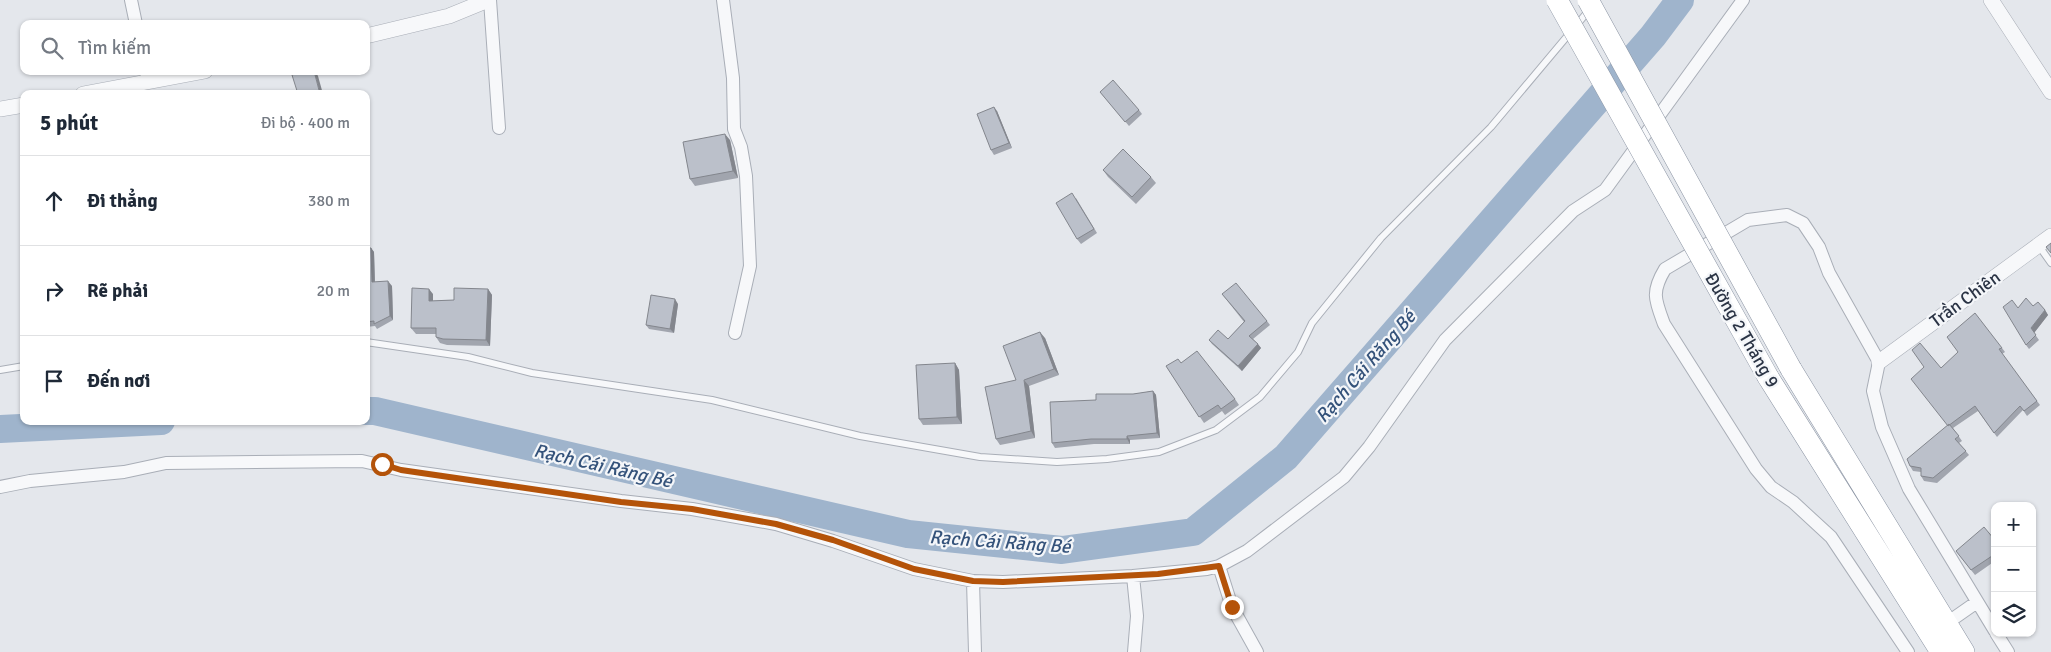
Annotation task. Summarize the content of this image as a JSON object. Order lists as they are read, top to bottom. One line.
{"streets":{"highway":["Đường 2 Tháng 9"],"street":["Trần Chiên"]},"water":["Rạch Cái Răng Bé"],"page":{"search":"Tìm kiếm","heading":["5 phút","Đi bộ · 400 m"],"list":[["Đi thẳng","380 m"],["Rẽ phải","20 m"],"Đến nơi"],"map_buttons":["+","−"]}}
